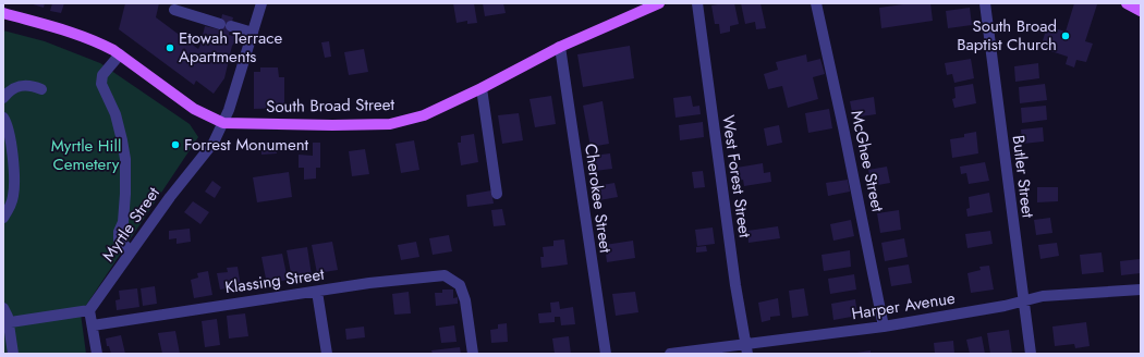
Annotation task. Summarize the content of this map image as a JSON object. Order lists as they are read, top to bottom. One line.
{"streets":{"main road":["South Broad Street"],"street":["McGhee Street","West Forest Street","Butler Street","Cherokee Street","Myrtle Street","Klassing Street","Harper Avenue"]},"crossings":[["South Broad Street","Cherokee Street"],["South Broad Street","Myrtle Street"],["McGhee Street","Harper Avenue"],["West Forest Street","Harper Avenue"],["Butler Street","Harper Avenue"]],"parks":["Myrtle Hill Cemetery"],"places":["South Broad Baptist Church","Etowah Terrace Apartments","Forrest Monument"]}
